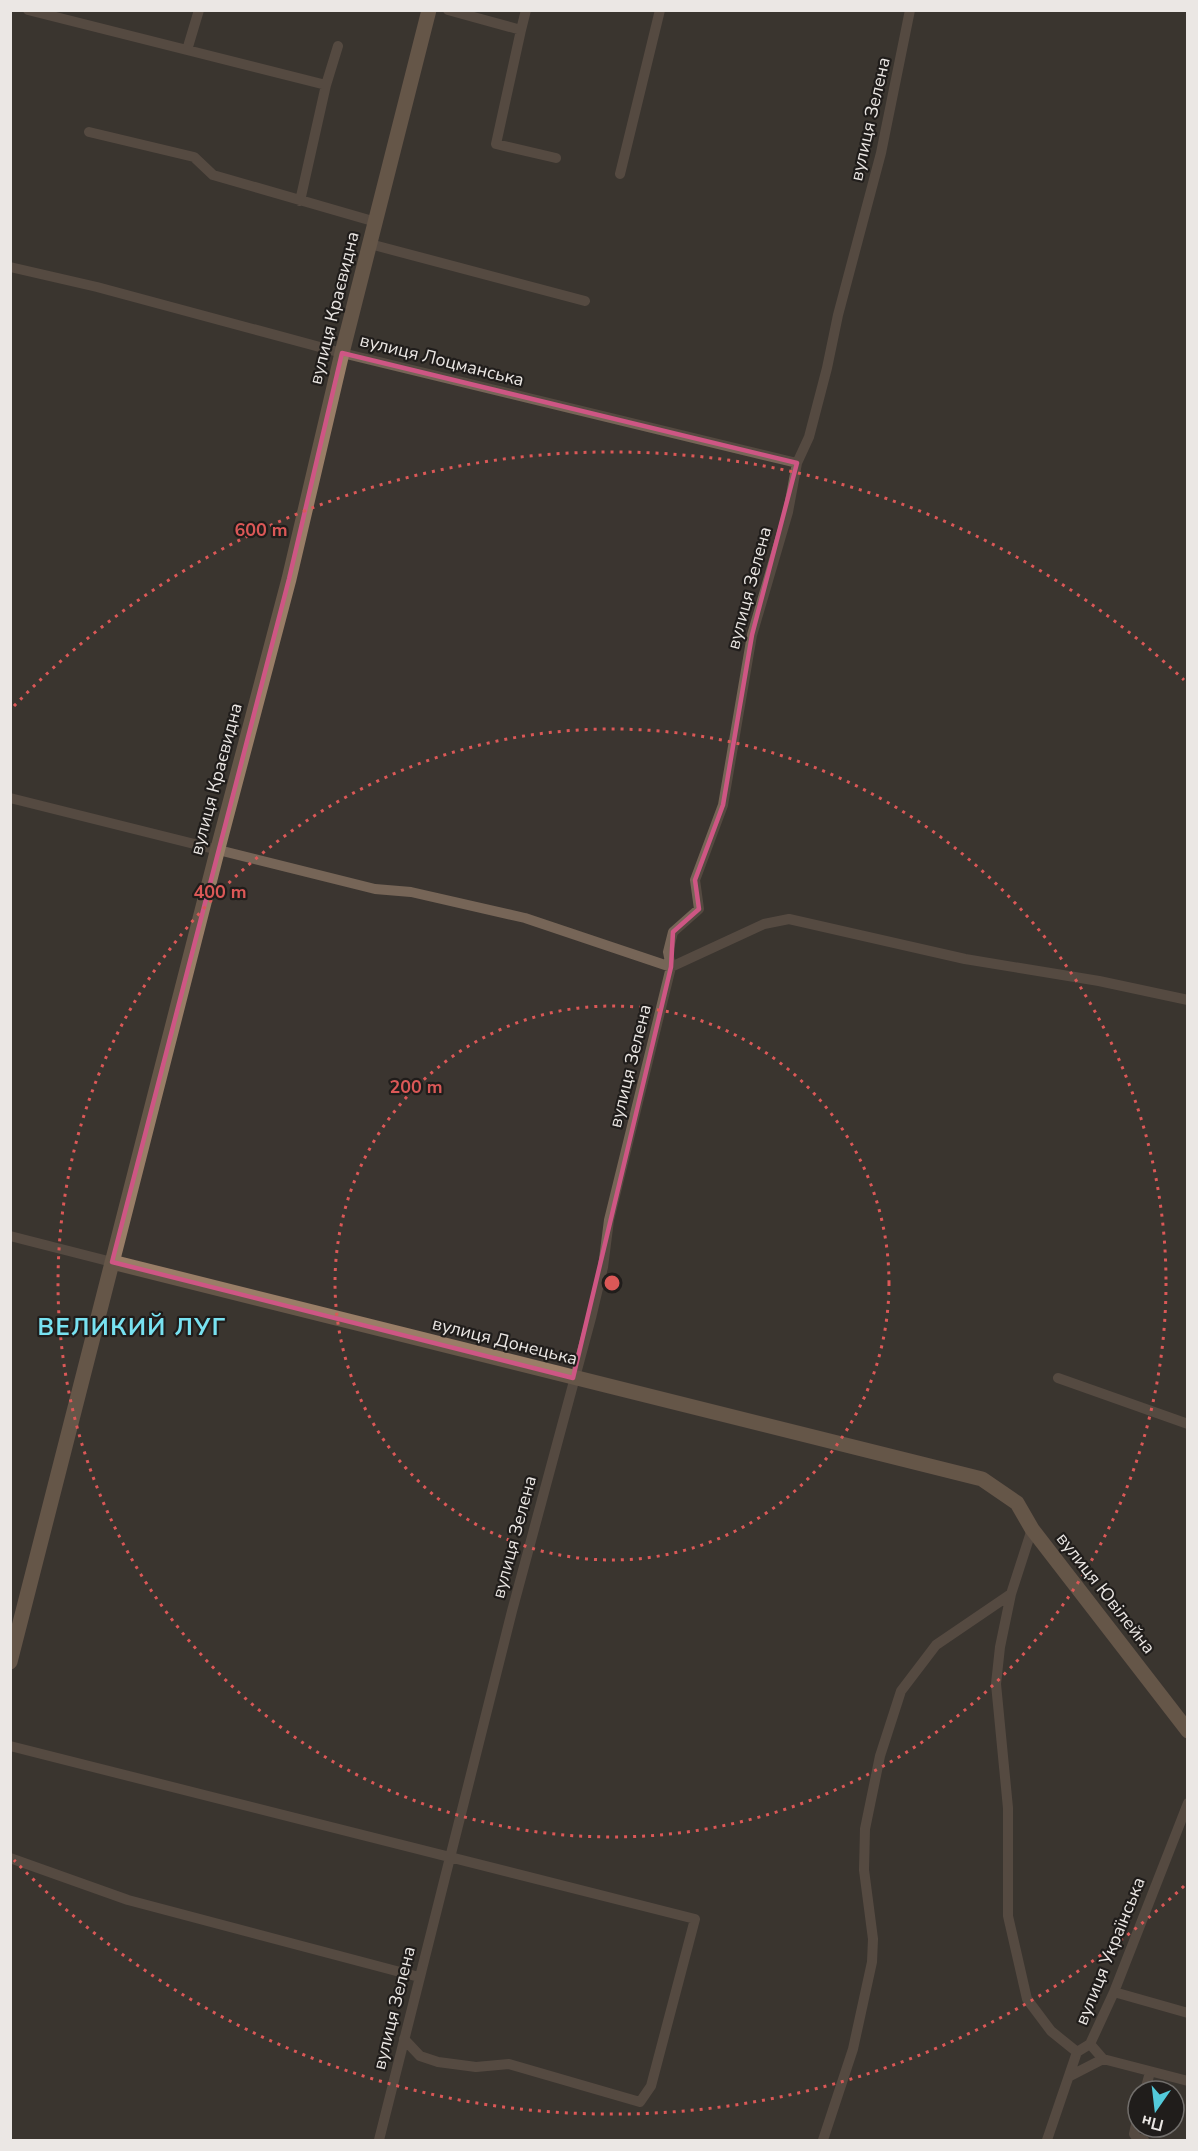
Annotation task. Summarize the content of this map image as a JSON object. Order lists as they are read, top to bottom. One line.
{"streets":{"street":["вулиця Зелена","вулиця Краєвидна","вулиця Лоцманська","вулиця Донецька","вулиця Ювілейна","вулиця Українська"]},"crossings":[["вулиця Зелена","вулиця Лоцманська"],["вулиця Зелена","вулиця Донецька"],["вулиця Краєвидна","вулиця Лоцманська"],["вулиця Краєвидна","вулиця Донецька"],["вулиця Донецька","вулиця Ювілейна"]],"districts":["ВЕЛИКИЙ ЛУГ"],"north":"bottom","rings":["600 m","400 m","200 m"]}
